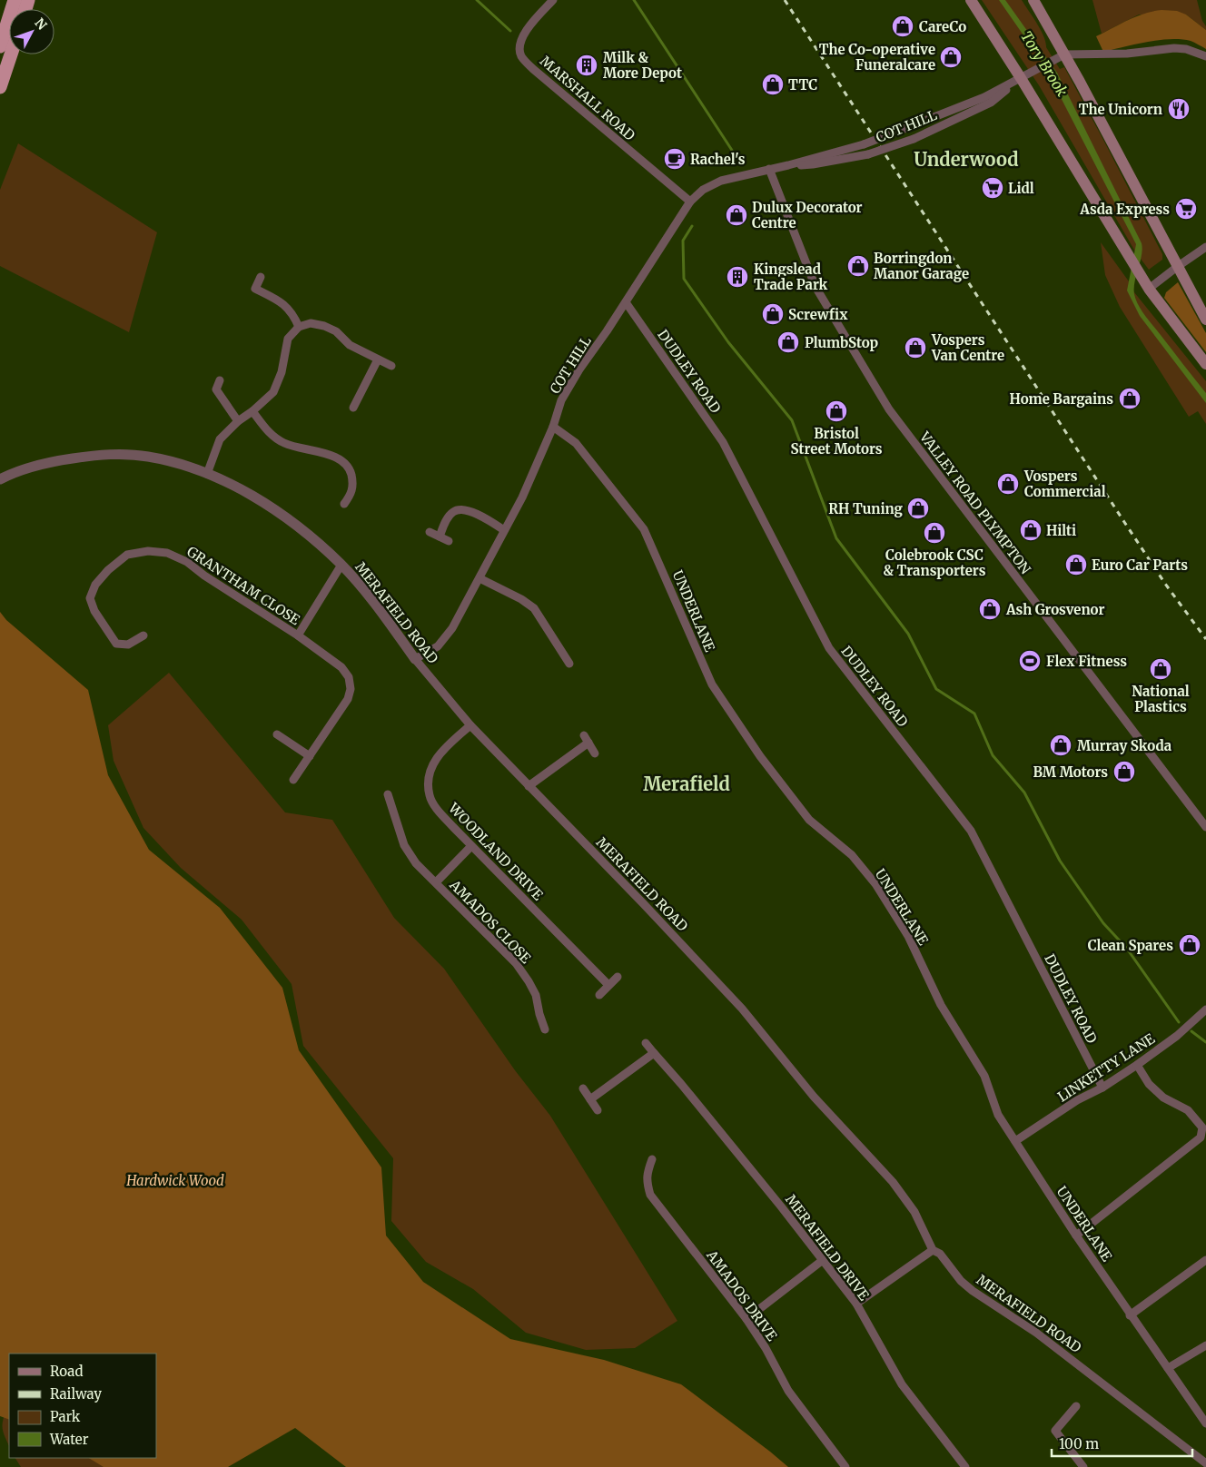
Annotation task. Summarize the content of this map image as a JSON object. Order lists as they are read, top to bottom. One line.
{"streets":{"street":["MARSHALL ROAD","COT HILL","DUDLEY ROAD","VALLEY ROAD PLYMPTON","GRANTHAM CLOSE","UNDERLANE","MERAFIELD ROAD","WOODLAND DRIVE","AMADOS CLOSE","LINKETTY LANE","MERAFIELD DRIVE","AMADOS DRIVE"]},"crossings":[["MARSHALL ROAD","COT HILL"],["COT HILL","DUDLEY ROAD"],["COT HILL","VALLEY ROAD PLYMPTON"],["COT HILL","UNDERLANE"],["COT HILL","MERAFIELD ROAD"],["DUDLEY ROAD","LINKETTY LANE"],["GRANTHAM CLOSE","MERAFIELD ROAD"],["UNDERLANE","LINKETTY LANE"],["MERAFIELD ROAD","WOODLAND DRIVE"],["WOODLAND DRIVE","AMADOS CLOSE"]],"districts":["Underwood","Merafield"],"water":["Tory Brook"],"parks":["Hardwick Wood"],"places":{"shop":["CareCo","The Co-operative Funeralcare","TTC","Dulux Decorator Centre","Borringdon Manor Garage","Screwfix","PlumbStop","Vospers Van Centre","Home Bargains","Bristol Street Motors","Vospers Commercial","RH Tuning","Hilti","Colebrook CSC & Transporters","Euro Car Parts","Ash Grosvenor","National Plastics","Murray Skoda","BM Motors","Clean Spares"],"building":["Milk & More Depot","Kingslead Trade Park"],"restaurant":["The Unicorn"],"cafe":["Rachel's"],"supermarket":["Lidl","Asda Express"],"sports":["Flex Fitness"]},"legend":["Road","Railway","Park","Water"],"scale_bar":"100 m","north":"top right"}
